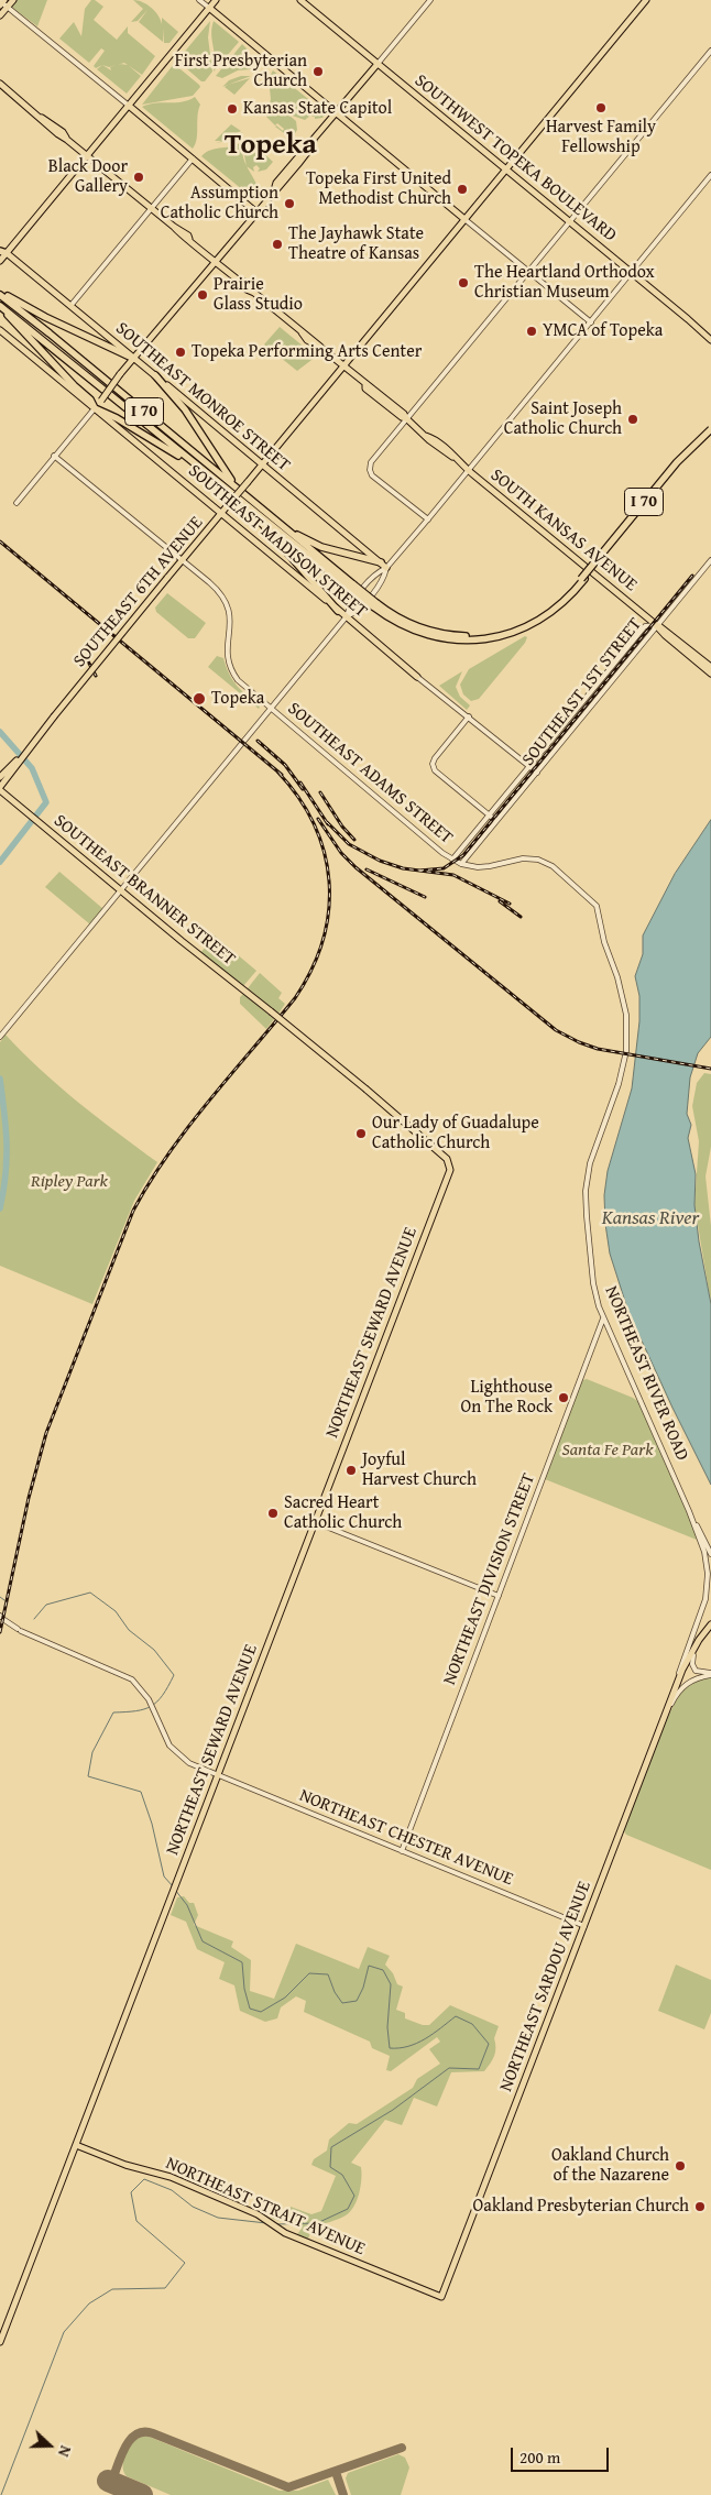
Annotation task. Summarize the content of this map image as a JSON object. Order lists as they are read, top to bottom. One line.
{"streets":{"highway":["I 70"],"main road":["SOUTHWEST TOPEKA BOULEVARD","SOUTHEAST MONROE STREET","SOUTH KANSAS AVENUE","SOUTHEAST MADISON STREET","SOUTHEAST 6TH AVENUE","SOUTHEAST BRANNER STREET","NORTHEAST SEWARD AVENUE","NORTHEAST SARDOU AVENUE","NORTHEAST STRAIT AVENUE"],"street":["SOUTHEAST 1ST STREET","SOUTHEAST ADAMS STREET","NORTHEAST RIVER ROAD","NORTHEAST DIVISION STREET","NORTHEAST CHESTER AVENUE"]},"crossings":[["SOUTHWEST TOPEKA BOULEVARD","SOUTHEAST 6TH AVENUE"],["SOUTHEAST MONROE STREET","SOUTHEAST 6TH AVENUE"],["SOUTH KANSAS AVENUE","SOUTHEAST 6TH AVENUE"],["SOUTH KANSAS AVENUE","SOUTHEAST 1ST STREET"],["SOUTHEAST MADISON STREET","SOUTHEAST 6TH AVENUE"],["SOUTHEAST MADISON STREET","SOUTHEAST 1ST STREET"],["SOUTHEAST 6TH AVENUE","SOUTHEAST ADAMS STREET"],["SOUTHEAST 6TH AVENUE","SOUTHEAST BRANNER STREET"],["SOUTHEAST 1ST STREET","SOUTHEAST ADAMS STREET"],["SOUTHEAST 1ST STREET","NORTHEAST RIVER ROAD"],["SOUTHEAST ADAMS STREET","NORTHEAST RIVER ROAD"],["SOUTHEAST BRANNER STREET","NORTHEAST SEWARD AVENUE"],["NORTHEAST SEWARD AVENUE","NORTHEAST CHESTER AVENUE"],["NORTHEAST SEWARD AVENUE","NORTHEAST STRAIT AVENUE"],["NORTHEAST RIVER ROAD","NORTHEAST DIVISION STREET"],["NORTHEAST RIVER ROAD","NORTHEAST SARDOU AVENUE"],["NORTHEAST DIVISION STREET","NORTHEAST CHESTER AVENUE"],["NORTHEAST CHESTER AVENUE","NORTHEAST SARDOU AVENUE"],["NORTHEAST SARDOU AVENUE","NORTHEAST STRAIT AVENUE"]],"districts":["Topeka"],"water":["Kansas River"],"parks":["Ripley Park","Santa Fe Park"],"places":["First Presbyterian Church","Harvest Family Fellowship","Kansas State Capitol","Black Door Gallery","Topeka First United Methodist Church","Assumption Catholic Church","The Jayhawk State Theatre of Kansas","The Heartland Orthodox Christian Museum","Prairie Glass Studio","YMCA of Topeka","Topeka Performing Arts Center","Saint Joseph Catholic Church","Topeka","Our Lady of Guadalupe Catholic Church","Lighthouse On The Rock","Joyful Harvest Church","Sacred Heart Catholic Church","Oakland Church of the Nazarene","Oakland Presbyterian Church"],"scale_bar":"200 m","north":"right"}
